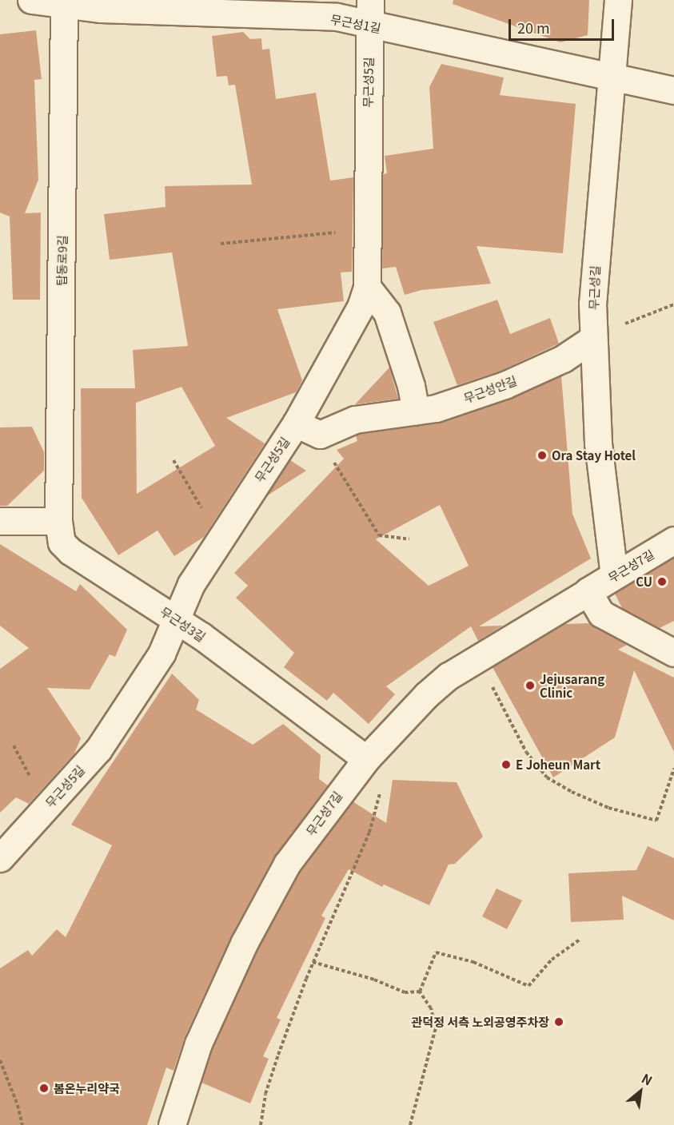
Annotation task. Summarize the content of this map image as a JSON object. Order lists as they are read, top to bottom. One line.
{"streets":{"street":["무근성1길","무근성5길","탑동로9길","무근성길","무근성안길","무근성7길","무근성3길"]},"crossings":[["무근성1길","무근성5길"],["무근성1길","탑동로9길"],["무근성1길","무근성길"],["무근성5길","무근성3길"],["탑동로9길","무근성3길"],["무근성길","무근성안길"],["무근성길","무근성7길"],["무근성7길","무근성3길"]],"places":["Ora Stay Hotel","CU","Jejusarang Clinic","E Joheun Mart","관덕정 서측 노외공영주차장","봄온누리약국"],"scale_bar":"20 m","north":"top right"}
